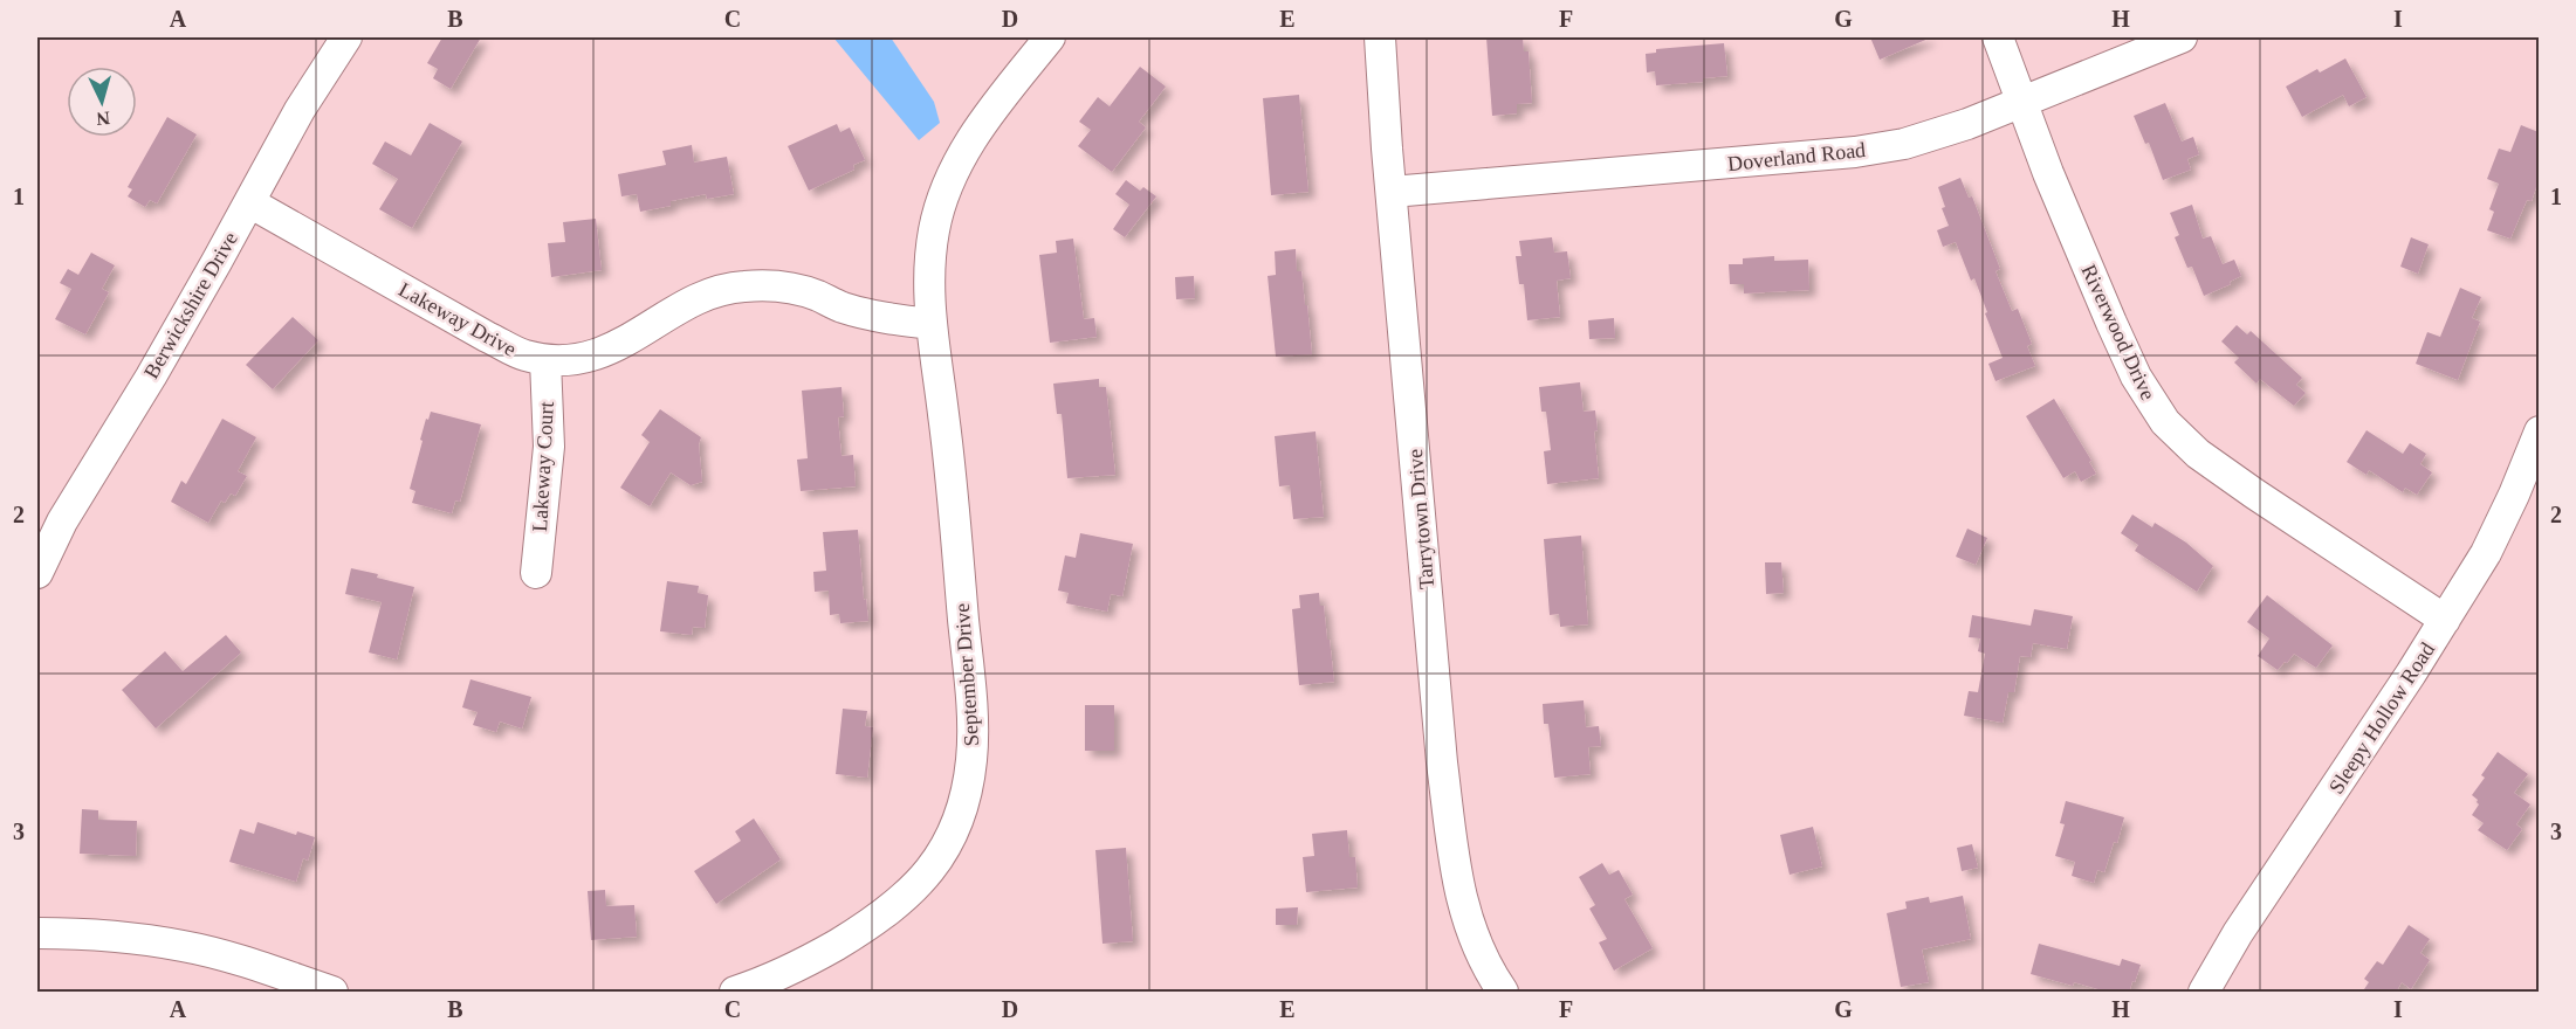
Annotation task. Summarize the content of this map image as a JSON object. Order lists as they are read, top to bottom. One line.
{"streets":{"street":["Doverland Road","Berwickshire Drive","Lakeway Drive","Riverwood Drive","Lakeway Court","Tarrytown Drive","September Drive","Sleepy Hollow Road"]},"crossings":[["Doverland Road","Riverwood Drive"],["Doverland Road","Tarrytown Drive"],["Berwickshire Drive","Lakeway Drive"],["Lakeway Drive","Lakeway Court"],["Lakeway Drive","September Drive"],["Riverwood Drive","Sleepy Hollow Road"]],"north":"bottom","grid":{"columns":["A","B","C","D","E","F","G","H","I"],"rows":["1","2","3"]}}
